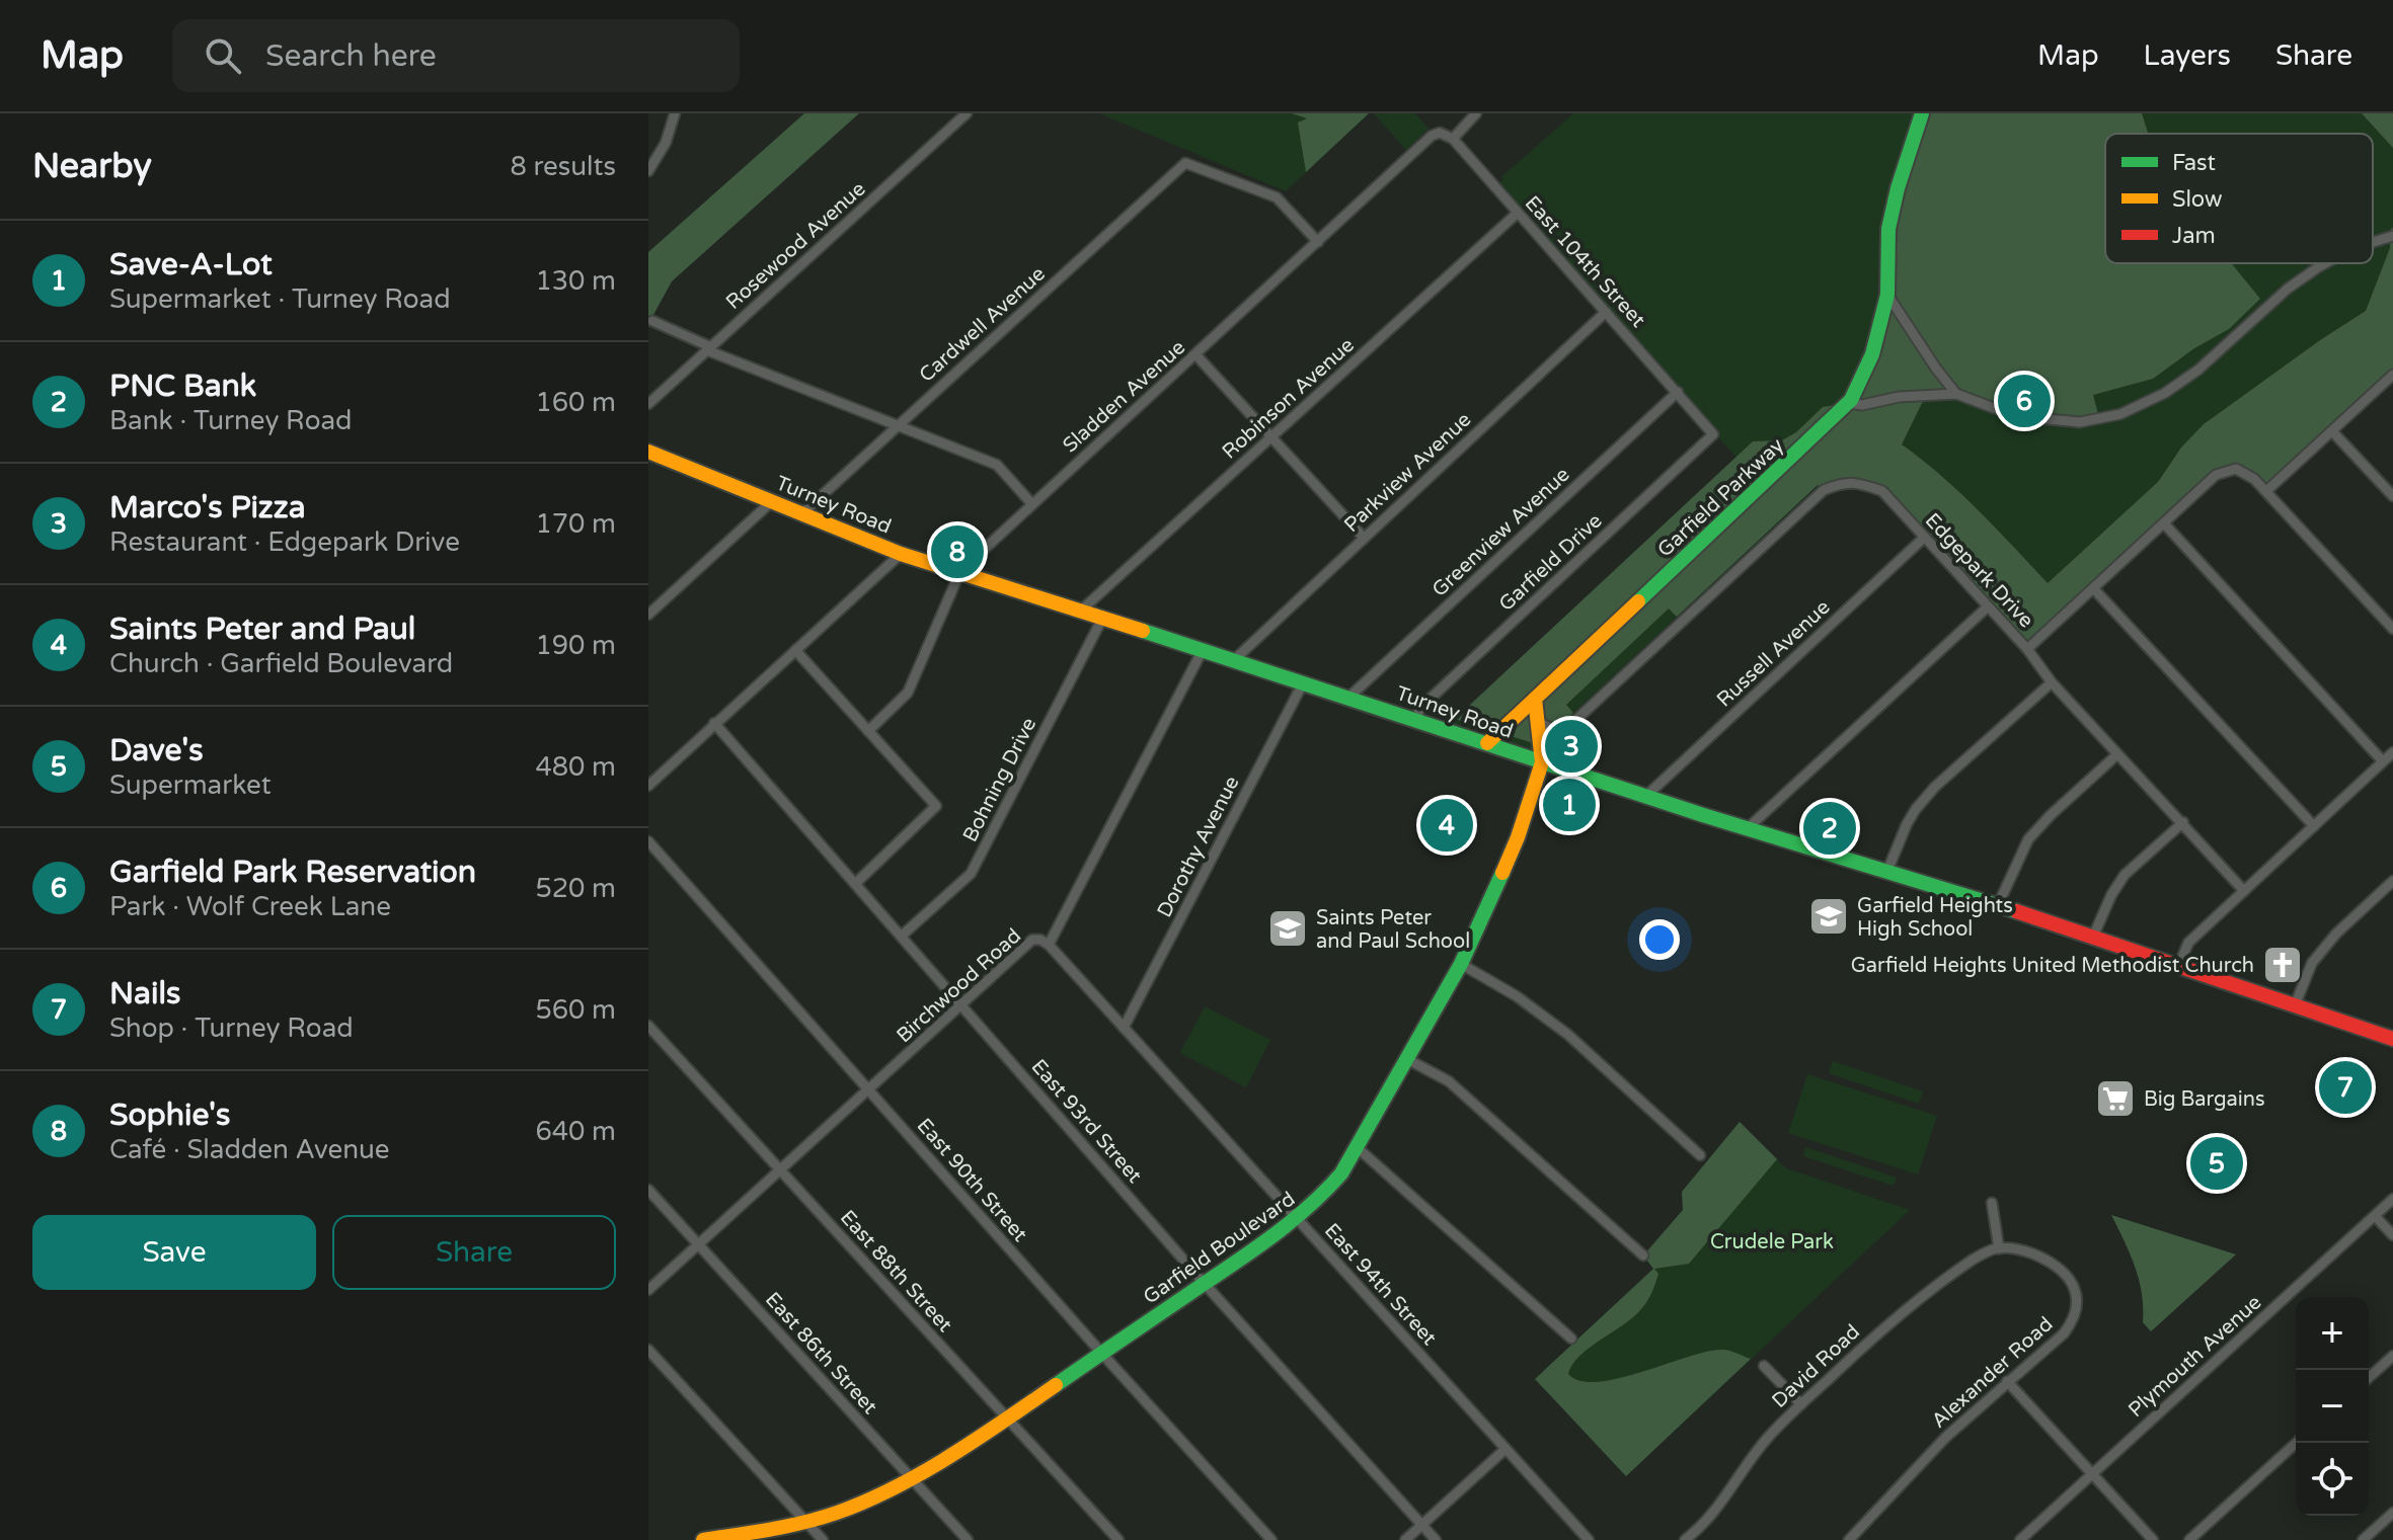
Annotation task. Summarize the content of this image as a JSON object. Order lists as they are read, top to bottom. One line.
{"streets":{"street":["Rosewood Avenue","East 104th Street","Cardwell Avenue","Sladden Avenue","Robinson Avenue","Parkview Avenue","Garfield Parkway","Turney Road","Greenview Avenue","Garfield Drive","Edgepark Drive","Russell Avenue","Bohning Drive","Dorothy Avenue","Birchwood Road","East 93rd Street","East 90th Street","Garfield Boulevard","East 88th Street","East 94th Street","East 86th Street","Plymouth Avenue","David Road","Alexander Road"]},"crossings":[["East 104th Street","Sladden Avenue"],["East 104th Street","Robinson Avenue"],["East 104th Street","Parkview Avenue"],["East 104th Street","Greenview Avenue"],["East 104th Street","Garfield Drive"],["Cardwell Avenue","Sladden Avenue"],["Cardwell Avenue","Turney Road"],["Sladden Avenue","Turney Road"],["Robinson Avenue","Turney Road"],["Parkview Avenue","Turney Road"],["Garfield Parkway","Turney Road"],["Turney Road","Greenview Avenue"],["Turney Road","Garfield Drive"],["Turney Road","Edgepark Drive"],["Turney Road","Russell Avenue"],["Turney Road","Bohning Drive"],["Turney Road","Dorothy Avenue"],["Turney Road","Birchwood Road"],["Turney Road","Garfield Boulevard"],["Edgepark Drive","Russell Avenue"],["Edgepark Drive","Garfield Boulevard"],["Bohning Drive","East 93rd Street"],["Dorothy Avenue","East 94th Street"],["Birchwood Road","East 93rd Street"],["Birchwood Road","East 90th Street"],["Birchwood Road","East 88th Street"],["Birchwood Road","East 94th Street"],["Birchwood Road","East 86th Street"],["East 93rd Street","Garfield Boulevard"],["East 90th Street","Garfield Boulevard"],["Garfield Boulevard","East 88th Street"],["Garfield Boulevard","East 94th Street"],["Garfield Boulevard","East 86th Street"],["David Road","Alexander Road"]],"parks":["Crudele Park"],"places":{"school or university":["Garfield Heights High School","Saints Peter and Paul School"],"church":["Garfield Heights United Methodist Church"],"supermarket":["Big Bargains"]},"legend":["Fast","Slow","Jam"],"page":{"header":"Map","search":"Search here","nav":["Map","Layers","Share"],"heading":["Nearby","8 results"],"list":[{"mark":"1","name":"Save-A-Lot","note":"Supermarket · Turney Road","value":"130 m"},{"mark":"2","name":"PNC Bank","note":"Bank · Turney Road","value":"160 m"},{"mark":"3","name":"Marco's Pizza","note":"Restaurant · Edgepark Drive","value":"170 m"},{"mark":"4","name":"Saints Peter and Paul","note":"Church · Garfield Boulevard","value":"190 m"},{"mark":"5","name":"Dave's","note":"Supermarket","value":"480 m"},{"mark":"6","name":"Garfield Park Reservation","note":"Park · Wolf Creek Lane","value":"520 m"},{"mark":"7","name":"Nails","note":"Shop · Turney Road","value":"560 m"},{"mark":"8","name":"Sophie's","note":"Café · Sladden Avenue","value":"640 m"}],"pins":["6","8","3","1","4","2","7","5"],"buttons":["Save","Share"],"map_buttons":["+","−"]}}
